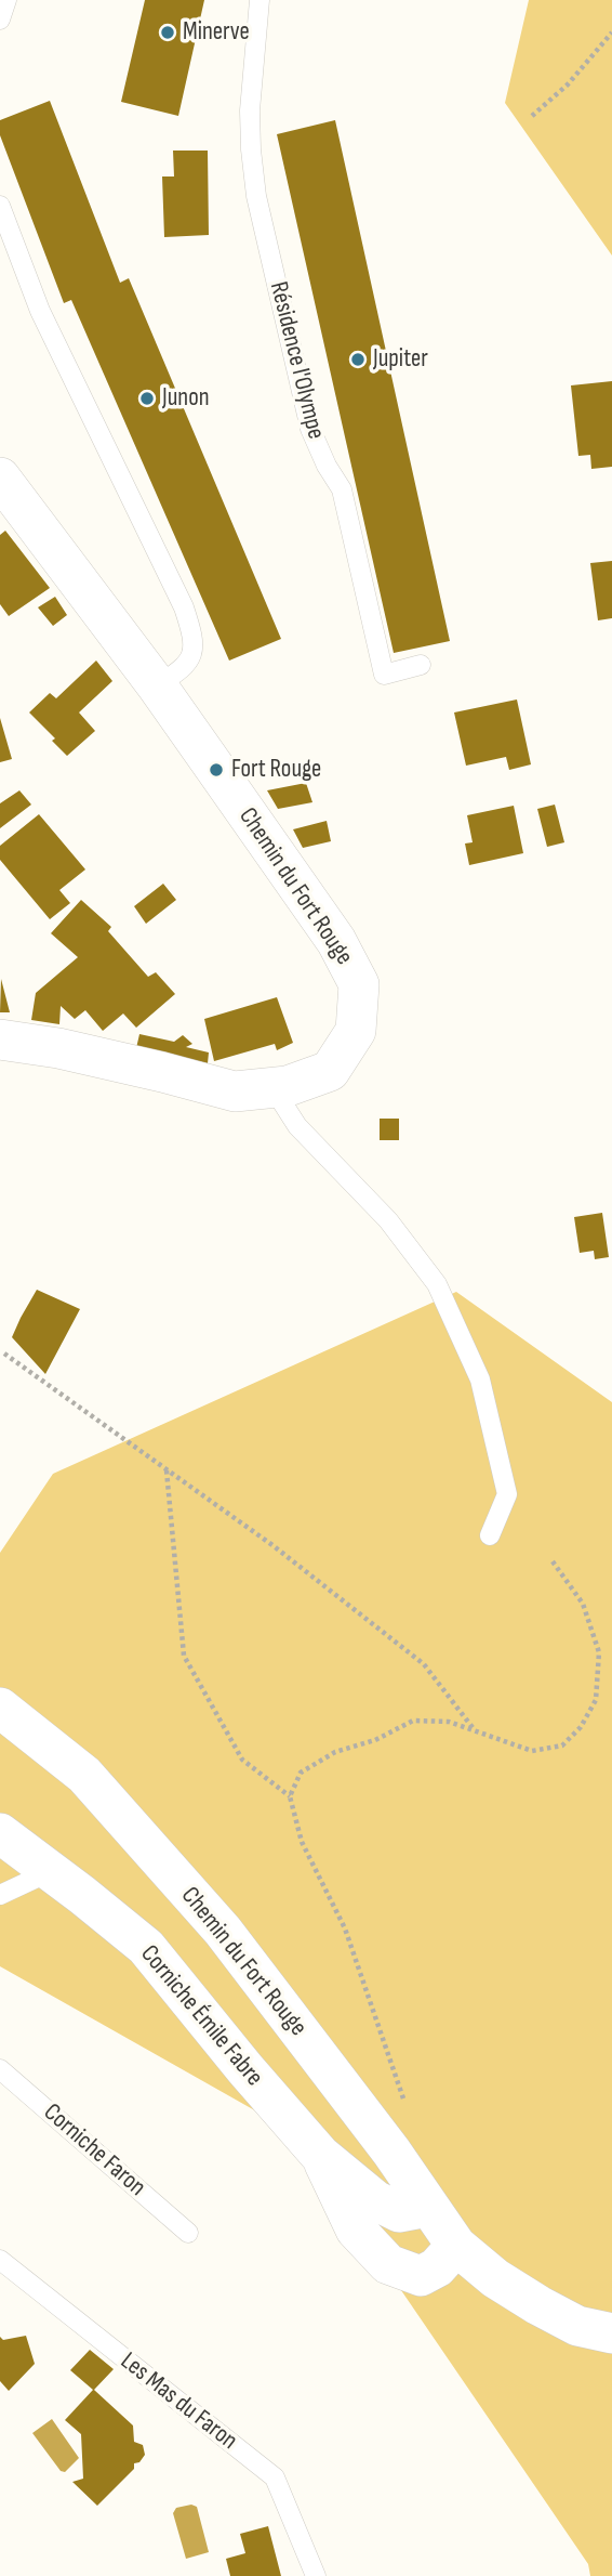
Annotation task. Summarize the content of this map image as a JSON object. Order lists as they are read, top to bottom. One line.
{"streets":{"street":["Chemin du Fort Rouge","Corniche Émile Fabre"],"lane":["Résidence l'Olympe","Corniche Faron","Les Mas du Faron"]},"crossings":[["Chemin du Fort Rouge","Corniche Émile Fabre"]],"places":["Minerve","Jupiter","Junon","Fort Rouge"]}
